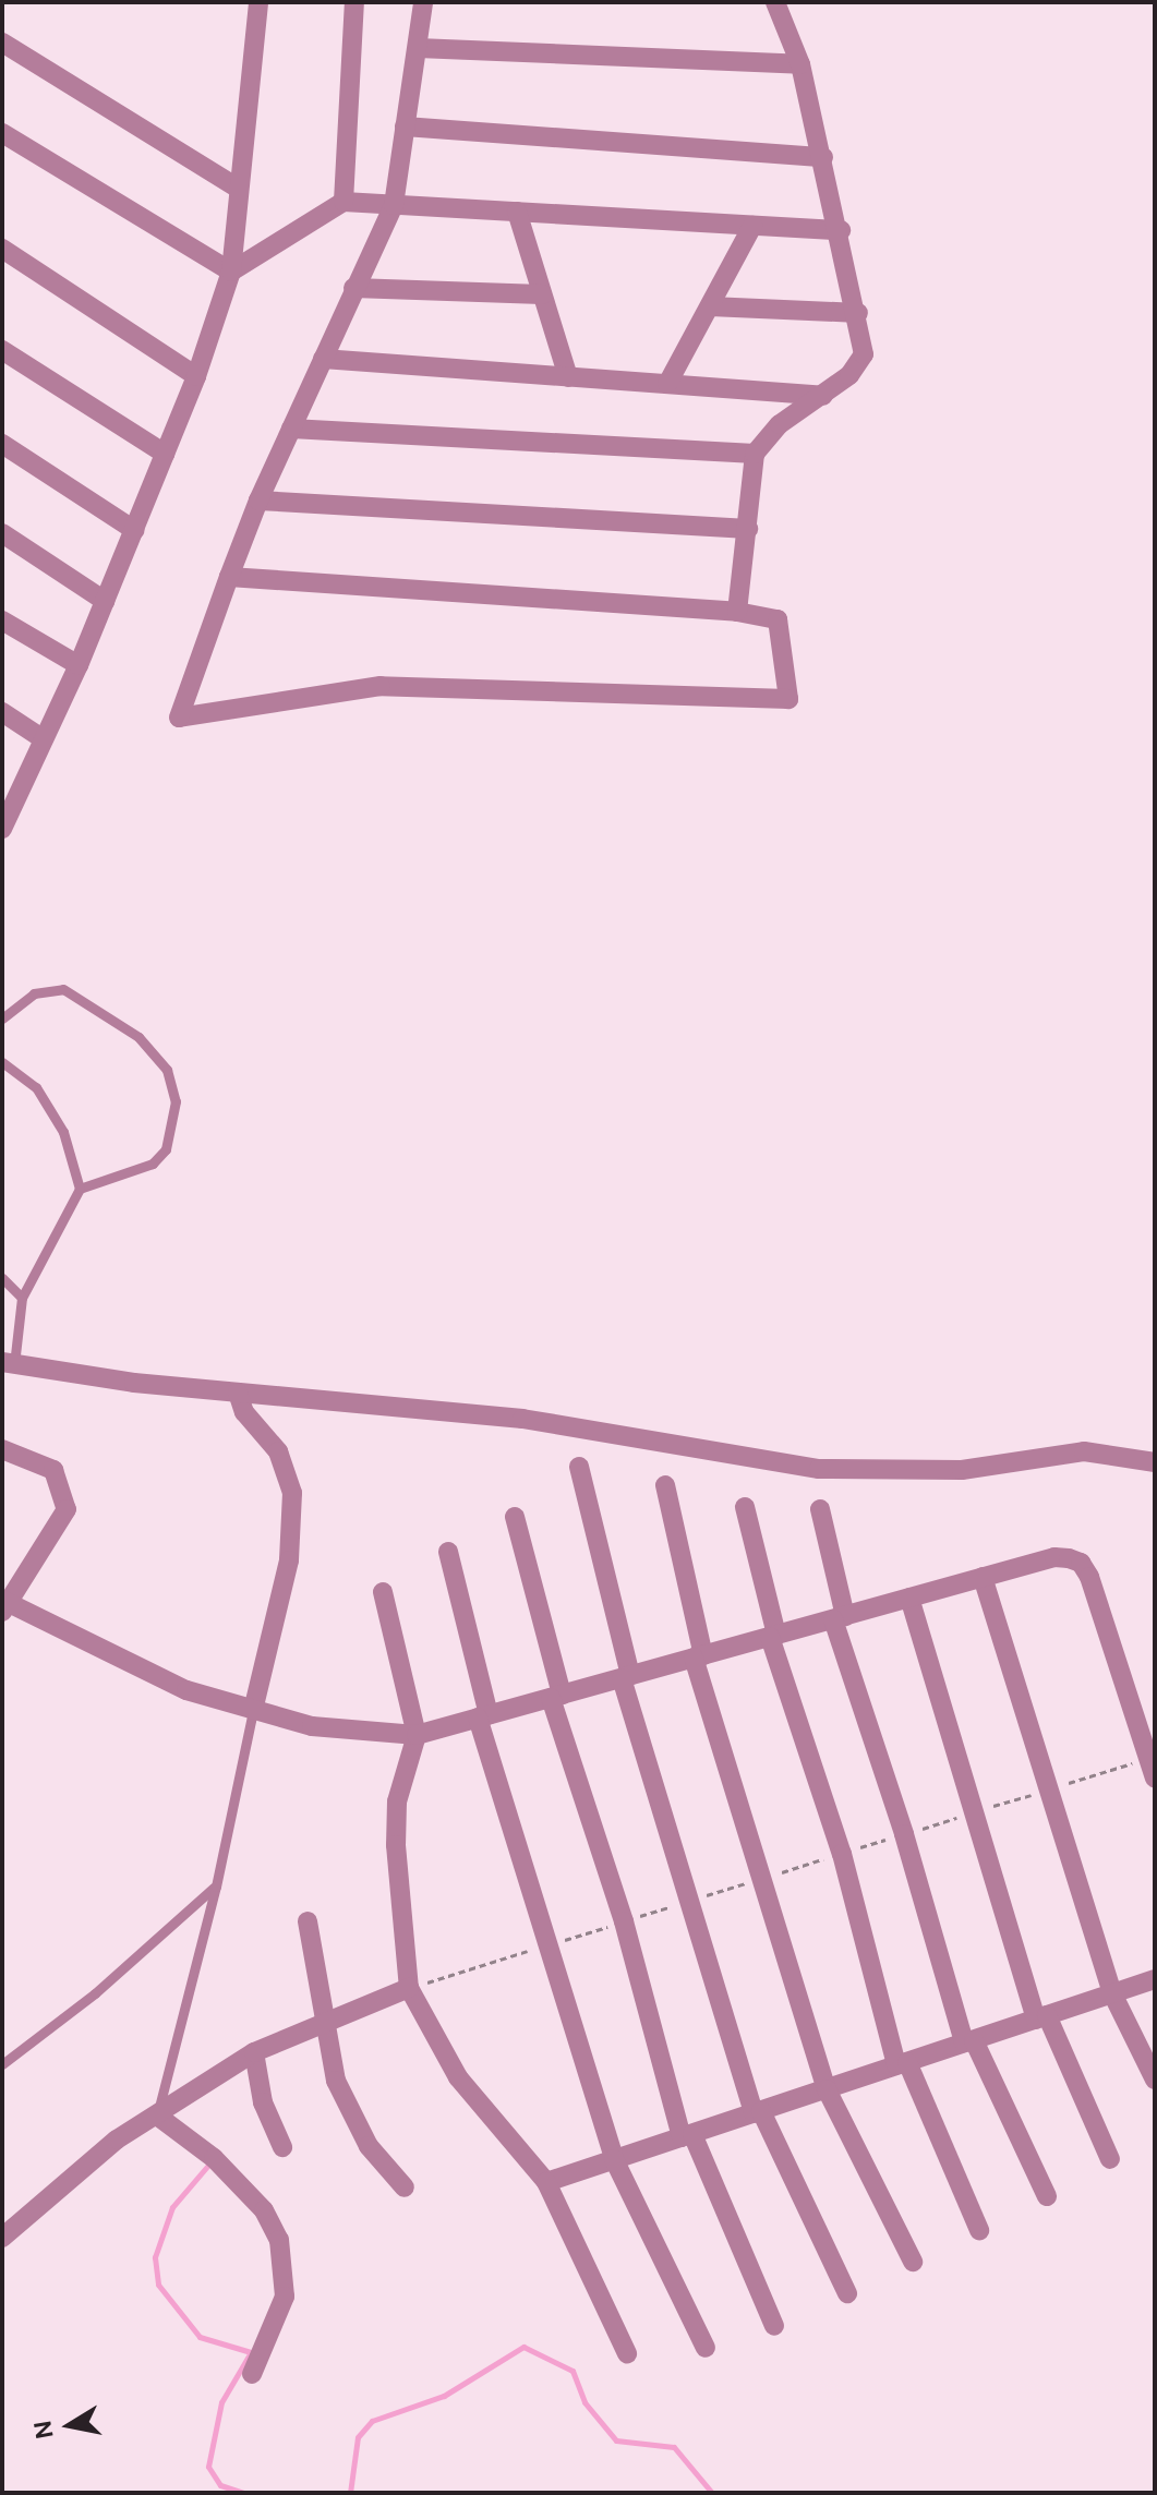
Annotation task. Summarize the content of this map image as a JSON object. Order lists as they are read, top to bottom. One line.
{"north":"left"}
